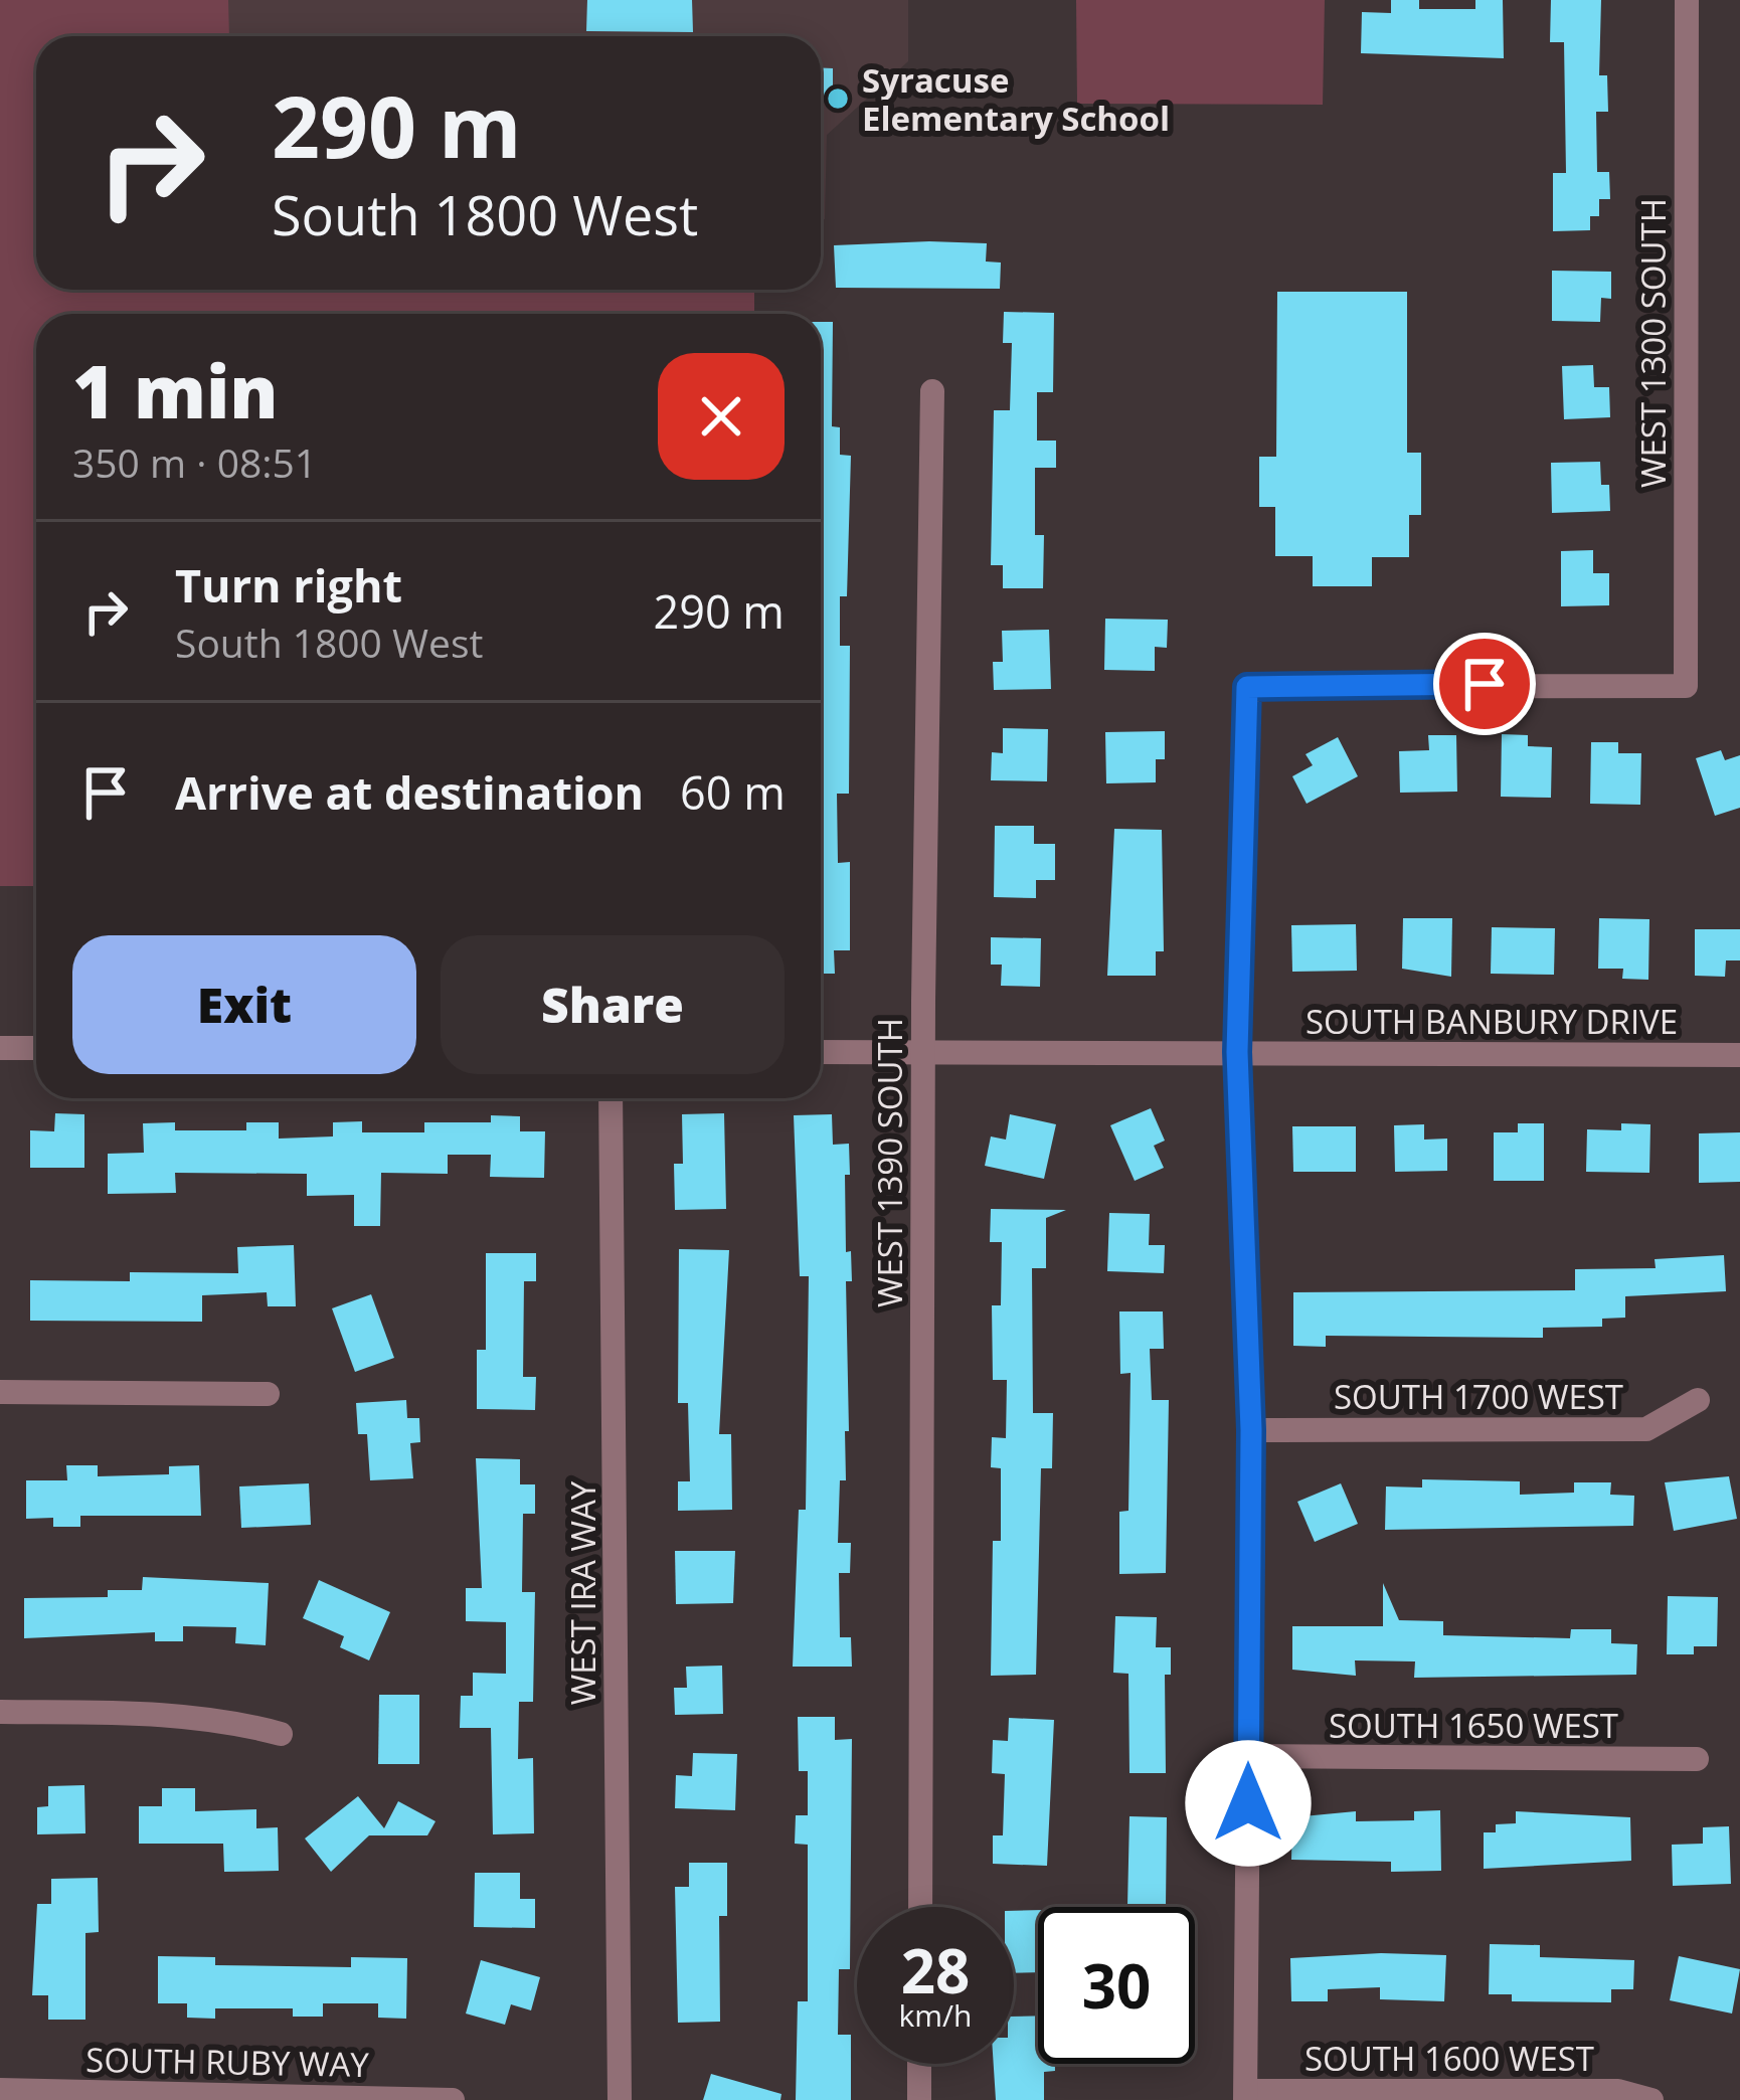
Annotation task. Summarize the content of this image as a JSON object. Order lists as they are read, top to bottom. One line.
{"streets":{"street":["WEST 1300 SOUTH","SOUTH BANBURY DRIVE","WEST 1390 SOUTH","SOUTH 1700 WEST","WEST IRA WAY","SOUTH 1650 WEST","SOUTH 1600 WEST","SOUTH RUBY WAY"]},"crossings":[["WEST 1300 SOUTH","SOUTH BANBURY DRIVE"],["SOUTH BANBURY DRIVE","WEST 1390 SOUTH"]],"places":["Syracuse Elementary School"],"page":{"turn":["290 m","South 1800 West"],"heading":["1 min","350 m · 08:51"],"list":[{"name":"Turn right","note":"South 1800 West","value":"290 m"},{"name":"Arrive at destination","value":"60 m"}],"buttons":["Exit","Share"],"speed":"28 km/h","limit":"30"}}
